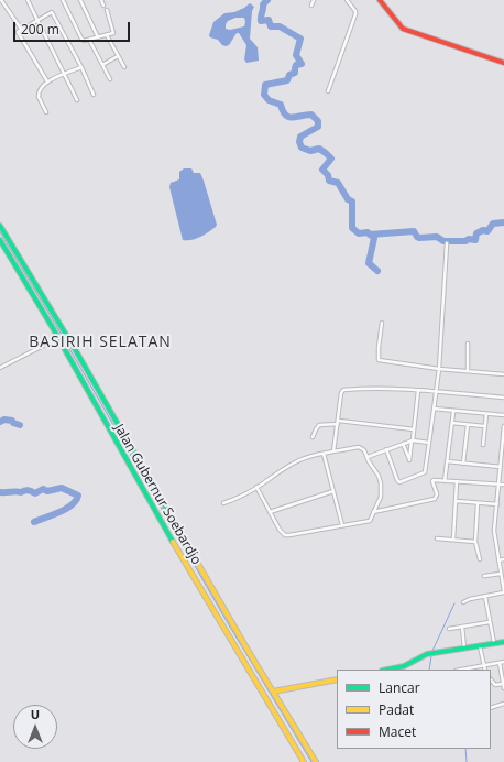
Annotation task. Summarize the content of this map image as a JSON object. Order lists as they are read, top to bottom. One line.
{"streets":{"main road":["Jalan Gubernur Soebardjo"]},"districts":["BASIRIH SELATAN"],"legend":["Lancar","Padat","Macet"],"scale_bar":"200 m","north":"top"}
